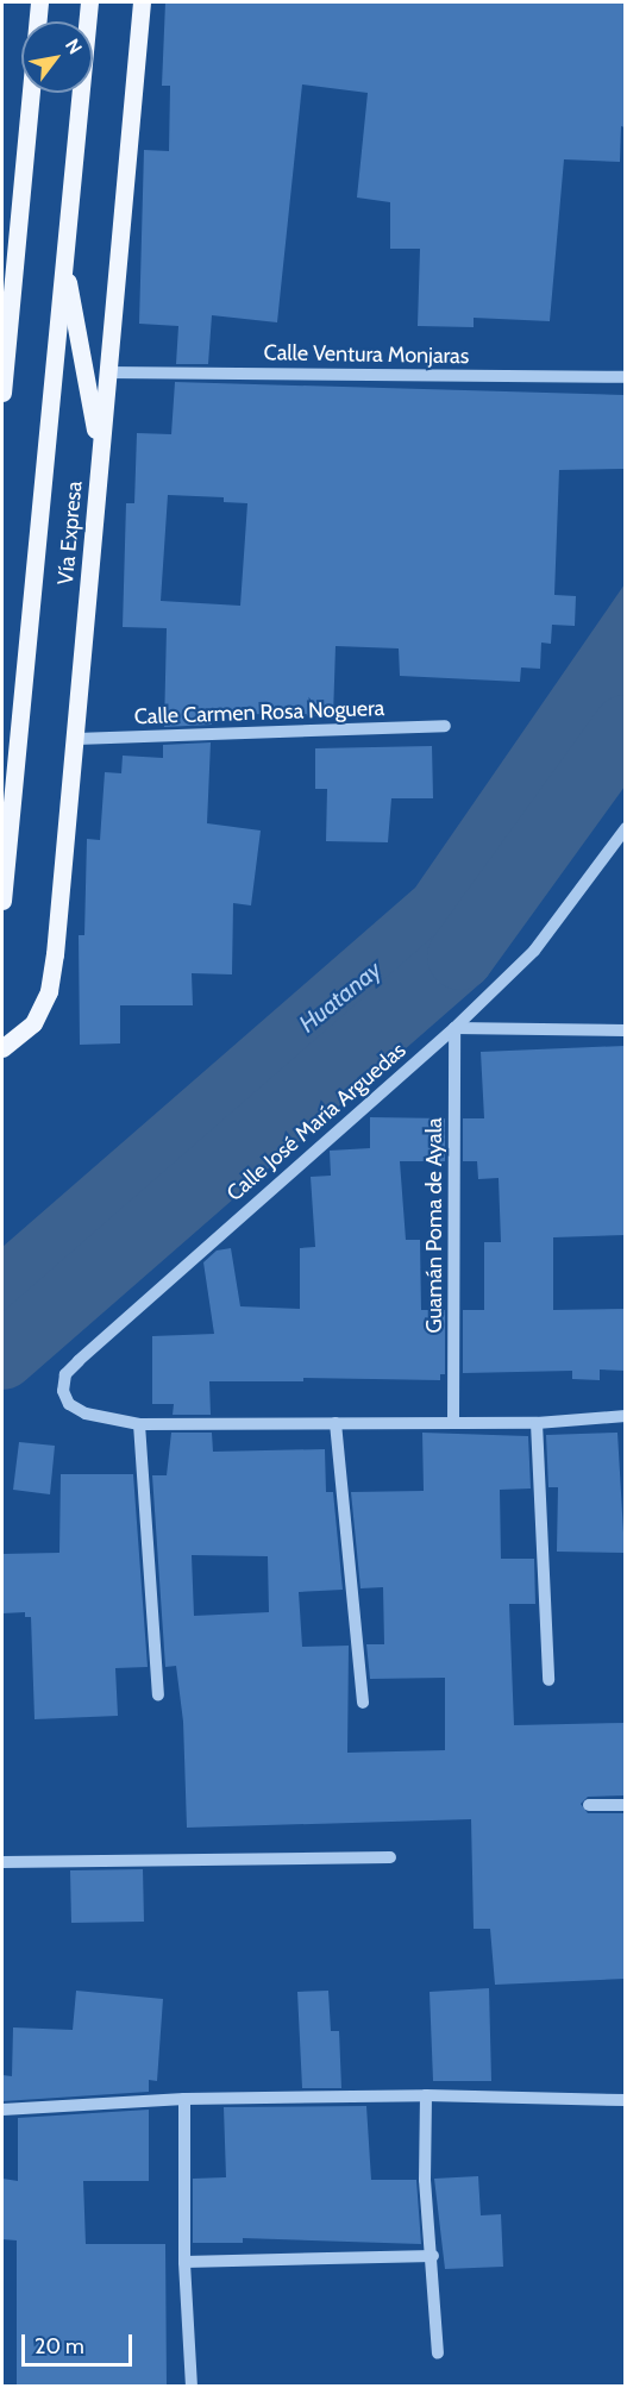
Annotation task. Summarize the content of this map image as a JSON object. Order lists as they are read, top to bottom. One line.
{"streets":{"main road":["Vía Expresa"],"street":["Calle Ventura Monjaras","Calle Carmen Rosa Noguera","Calle José María Arguedas","Guamán Poma de Ayala"]},"crossings":[["Calle Ventura Monjaras","Vía Expresa"],["Vía Expresa","Calle Carmen Rosa Noguera"],["Calle José María Arguedas","Guamán Poma de Ayala"]],"water":["Huatanay"],"scale_bar":"20 m","north":"top right"}
